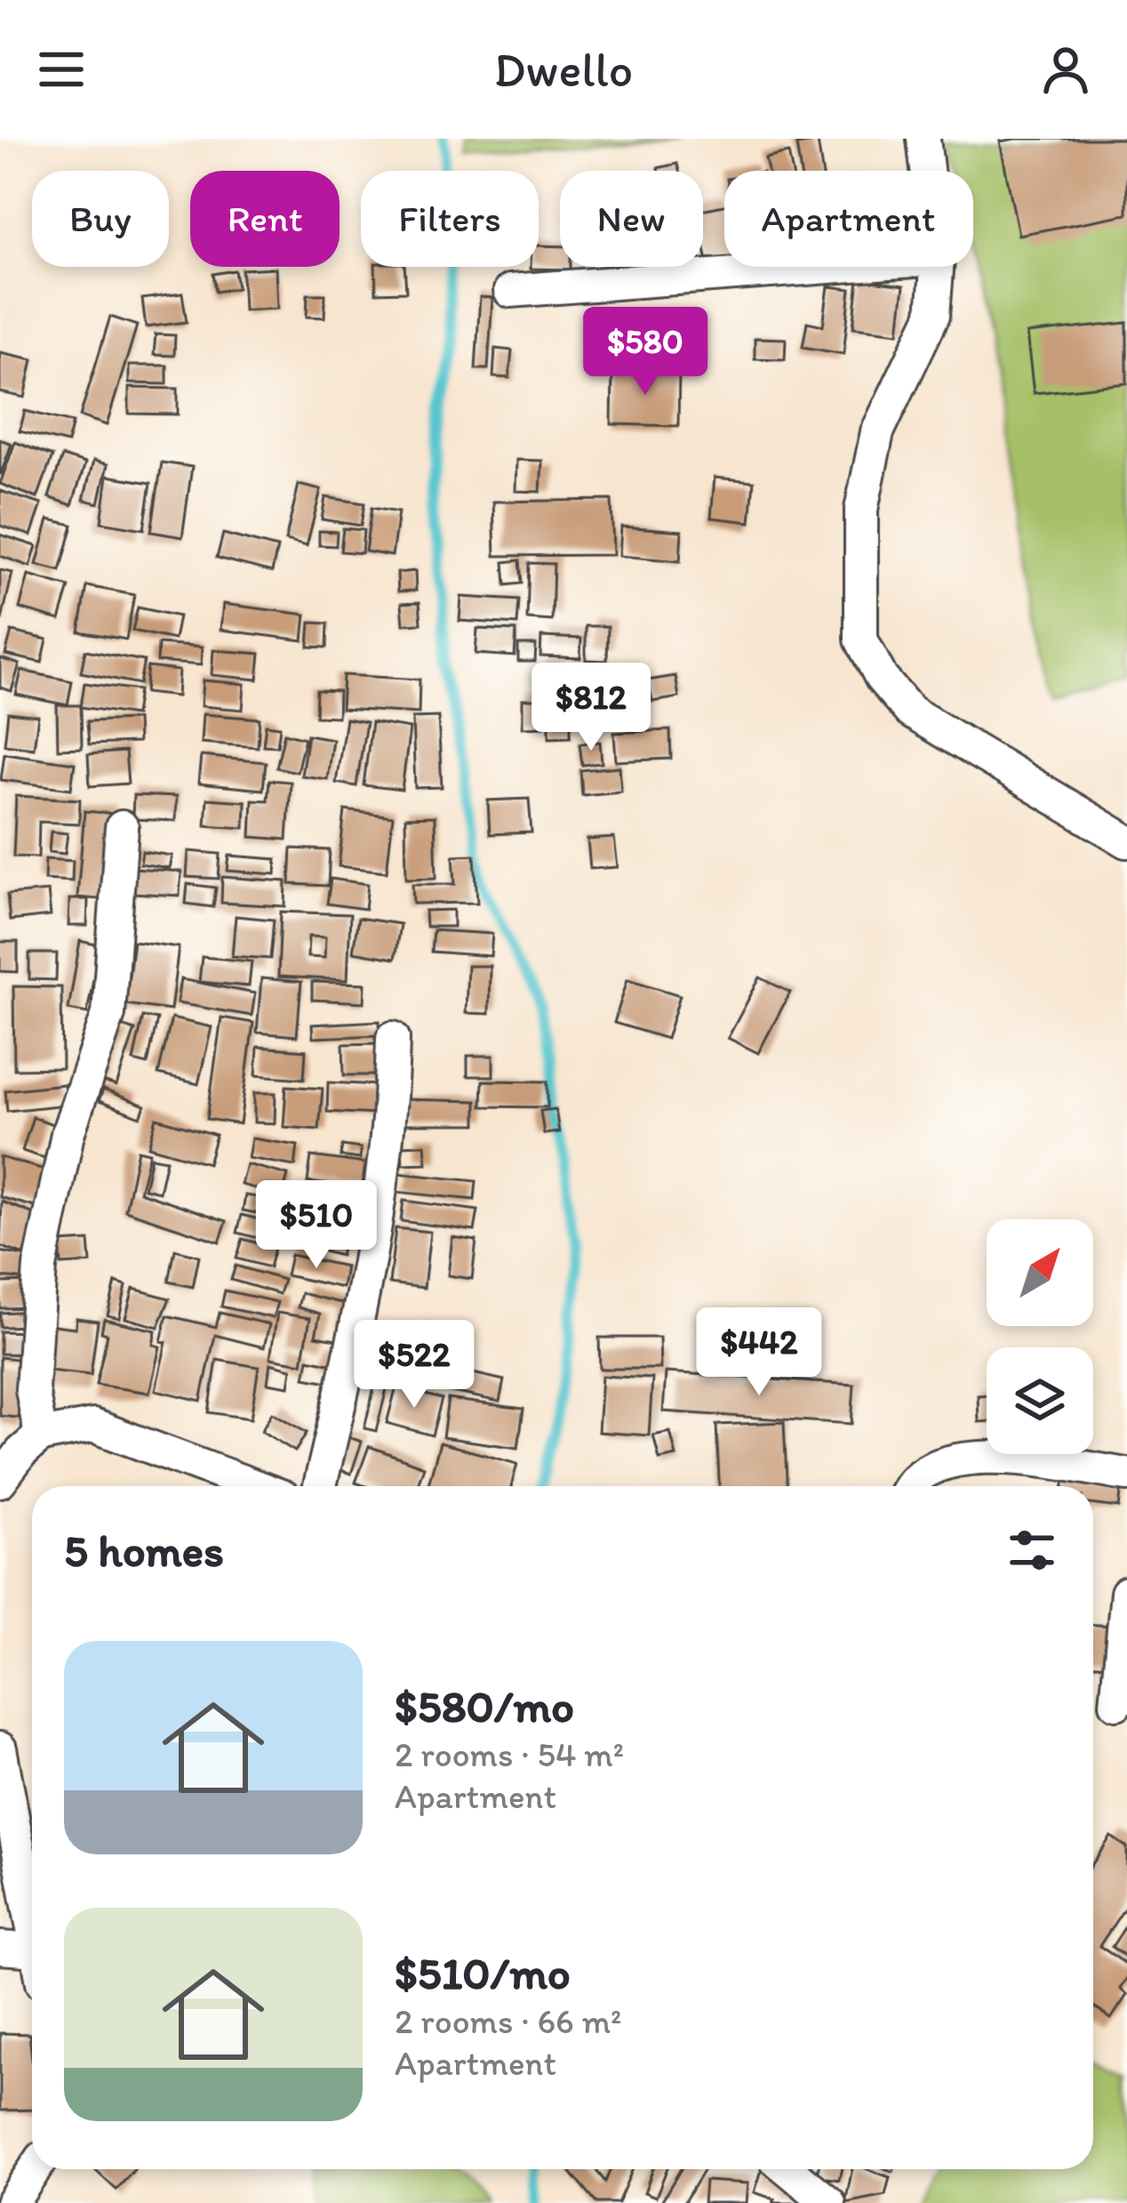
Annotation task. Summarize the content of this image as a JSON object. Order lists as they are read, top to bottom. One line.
{"north":"top right","page":{"header":"Dwello","chip":["Buy","Rent","Filters","New","Apartment"],"price":["$580","$812","$510","$442","$522"],"heading":"5 homes","list":[{"name":"$580/mo","note":"2 rooms · 54 m² · Apartment"},{"name":"$510/mo","note":"2 rooms · 66 m² · Apartment"}]}}
